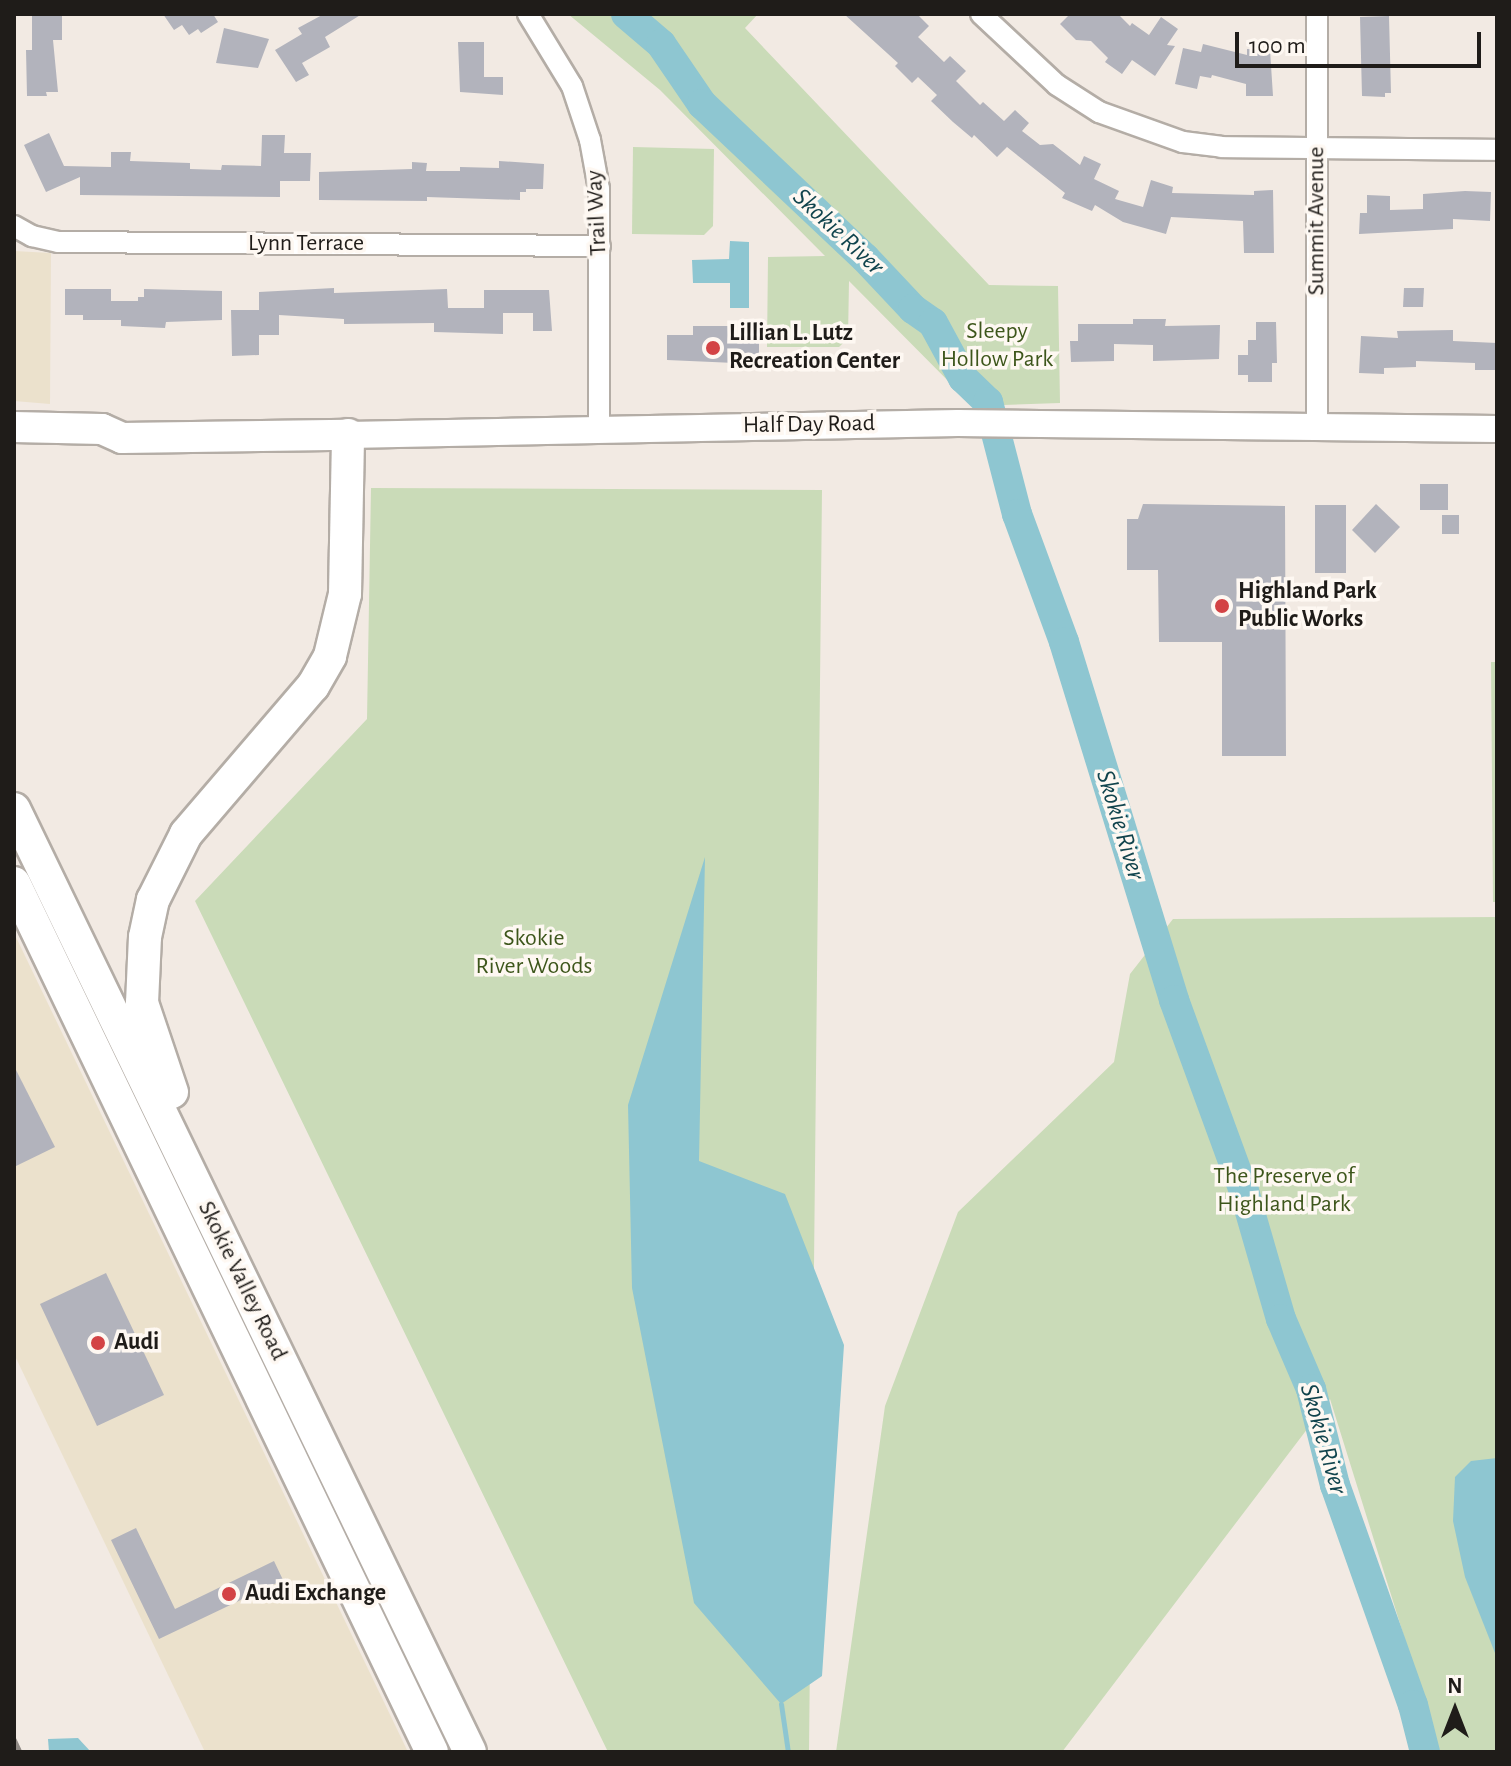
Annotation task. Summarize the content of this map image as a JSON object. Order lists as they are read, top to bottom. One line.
{"streets":{"highway":["Skokie Valley Road"],"main road":["Half Day Road"],"street":["Trail Way","Summit Avenue","Lynn Terrace"]},"crossings":[["Trail Way","Lynn Terrace"],["Trail Way","Half Day Road"],["Summit Avenue","Half Day Road"]],"water":["Skokie River"],"parks":["Sleepy Hollow Park","Skokie River Woods","The Preserve of Highland Park"],"places":["Lillian L. Lutz Recreation Center","Highland Park Public Works","Audi","Audi Exchange"],"scale_bar":"100 m","north":"top"}
